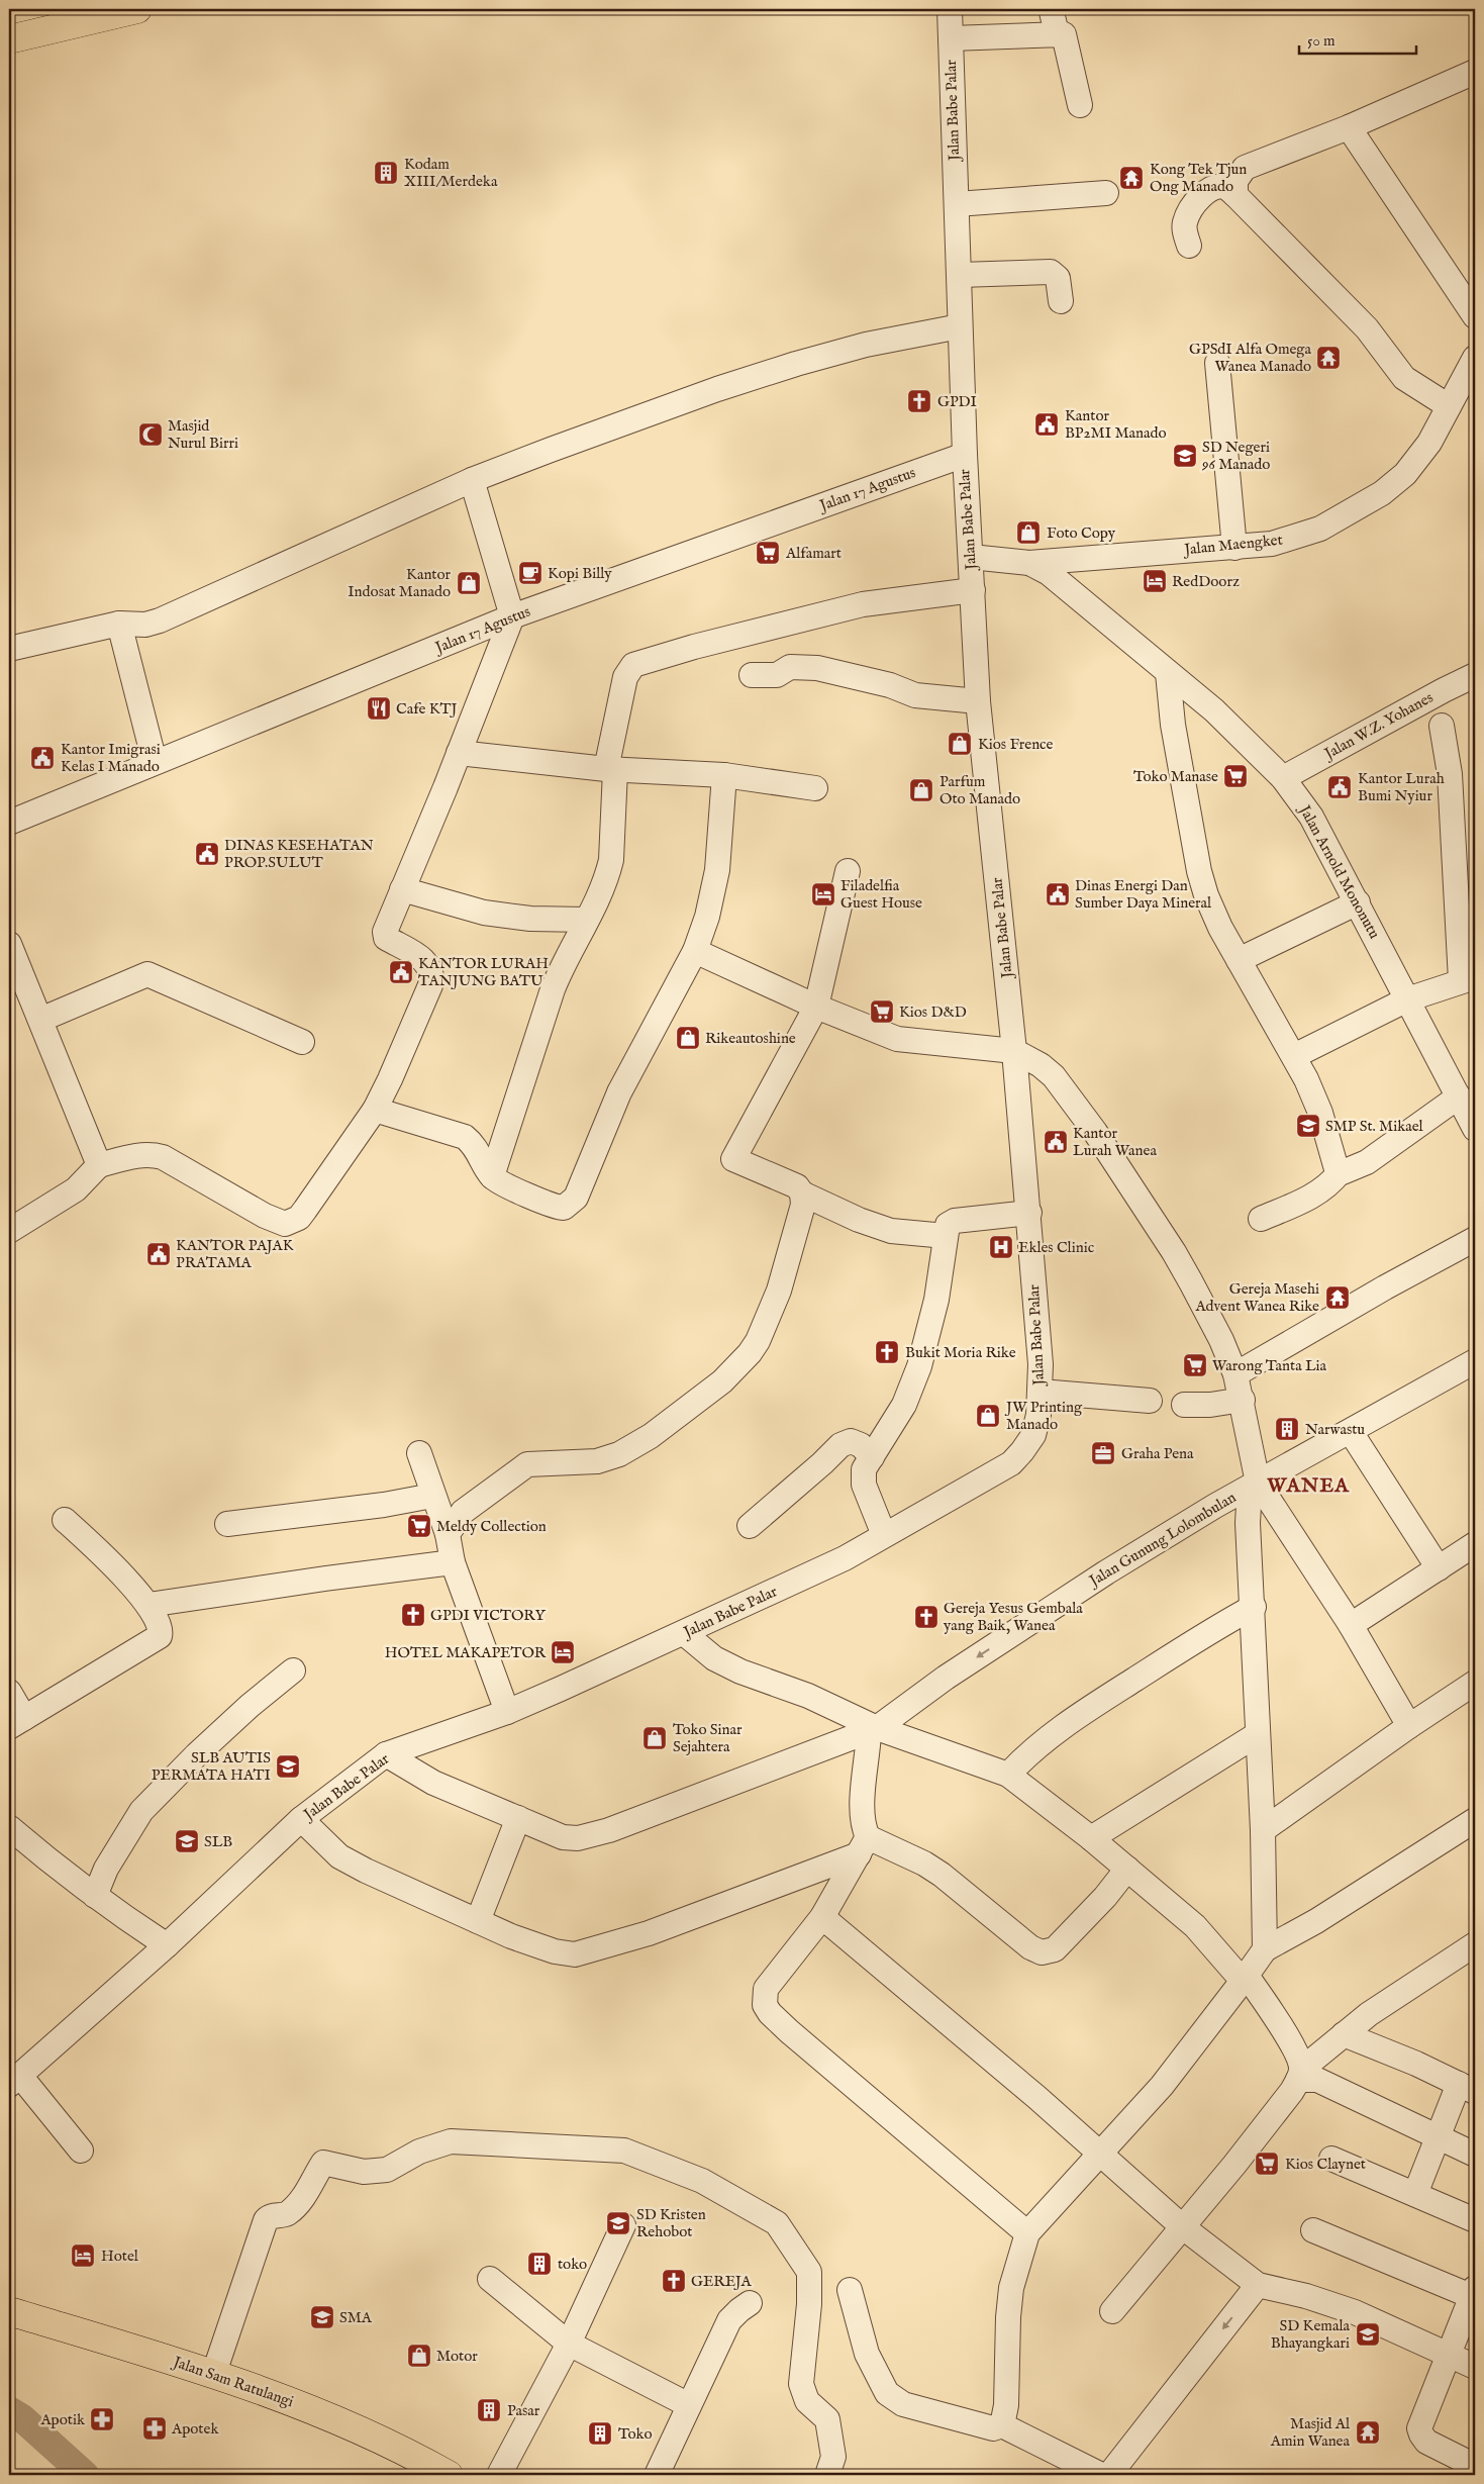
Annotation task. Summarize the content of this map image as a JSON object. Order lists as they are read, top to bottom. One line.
{"streets":{"main road":["Jalan Sam Ratulangi"],"street":["Jalan Babe Palar","Jalan 17 Agustus","Jalan Maengket","Jalan W.Z. Yohanes","Jalan Arnold Mononutu","Jalan Gunung Lolombulan"]},"crossings":[["Jalan Babe Palar","Jalan 17 Agustus"],["Jalan Babe Palar","Jalan Arnold Mononutu"],["Jalan Babe Palar","Jalan Gunung Lolombulan"],["Jalan Maengket","Jalan Arnold Mononutu"],["Jalan W.Z. Yohanes","Jalan Arnold Mononutu"]],"districts":["WANEA"],"places":{"building":["Kodam XIII/Merdeka","Narwastu","toko","Pasar","Toko"],"temple":["Kong Tek Tjun Ong Manado","GPSdI Alfa Omega Wanea Manado","Gereja Masehi Advent Wanea Rike","Masjid Al Amin Wanea"],"church":["GPDI","Bukit Moria Rike","GPDI VICTORY","Gereja Yesus Gembala yang Baik, Wanea","GEREJA"],"public building":["Kantor BP2MI Manado","Kantor Imigrasi Kelas I Manado","Kantor Lurah Bumi Nyiur","DINAS KESEHATAN PROP.SULUT","Dinas Energi Dan Sumber Daya Mineral","KANTOR LURAH TANJUNG BATU","Kantor Lurah Wanea","KANTOR PAJAK PRATAMA"],"mosque":["Masjid Nurul Birri"],"school or university":["SD Negeri 96 Manado","SMP St. Mikael","SLB AUTIS PERMATA HATI","SLB","SD Kristen Rehobot","SMA","SD Kemala Bhayangkari"],"shop":["Foto Copy","Kantor Indosat Manado","Kios Frence","Parfum Oto Manado","Rikeautoshine","JW Printing Manado","Toko Sinar Sejahtera","Motor"],"supermarket":["Alfamart","Toko Manase","Kios D&D","Warong Tanta Lia","Meldy Collection","Kios Claynet"],"cafe":["Kopi Billy"],"hotel":["RedDoorz","Filadelfia Guest House","HOTEL MAKAPETOR","Hotel"],"restaurant":["Cafe KTJ"],"hospital":["Ekles Clinic"],"office":["Graha Pena"],"pharmacy":["Apotik","Apotek"]},"scale_bar":"50 m"}
